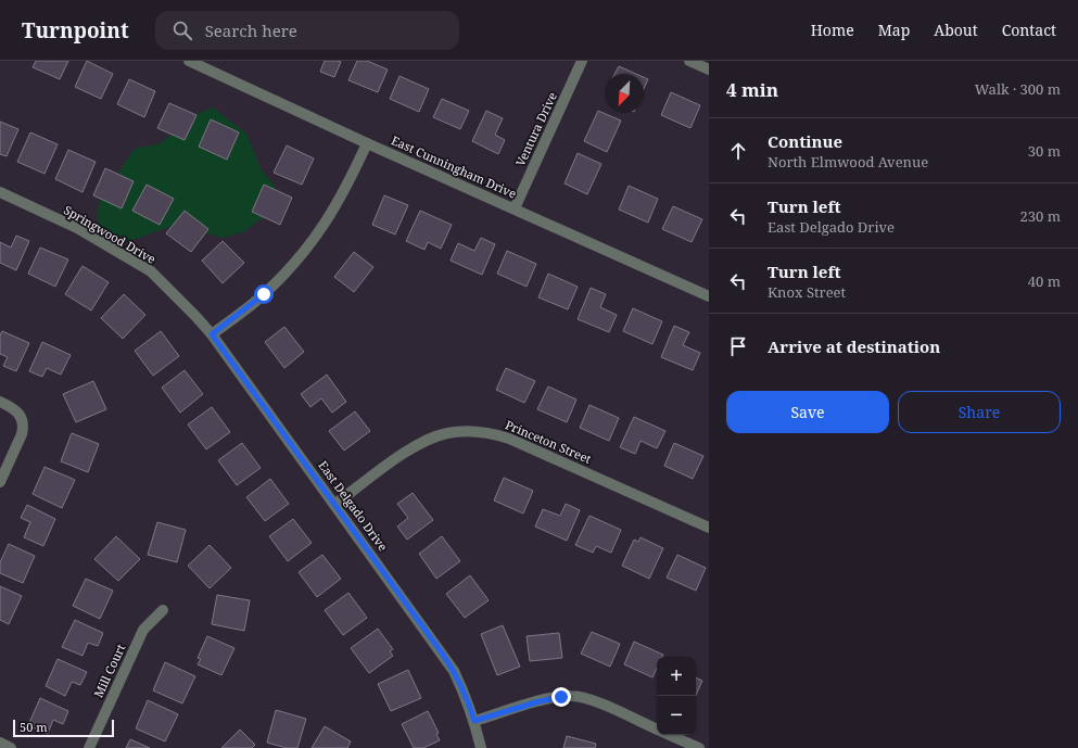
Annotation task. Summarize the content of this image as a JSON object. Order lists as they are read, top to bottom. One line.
{"streets":{"street":["Ventura Drive","East Cunningham Drive","Springwood Drive","Princeton Street","East Delgado Drive","Mill Court"]},"crossings":[["Ventura Drive","East Cunningham Drive"],["Springwood Drive","East Delgado Drive"],["Princeton Street","East Delgado Drive"]],"scale_bar":"50 m","north":"bottom left","page":{"header":"Turnpoint","search":"Search here","nav":["Home","Map","About","Contact"],"heading":["4 min","Walk · 300 m"],"list":[["Continue","North Elmwood Avenue","30 m"],["Turn left","East Delgado Drive","230 m"],["Turn left","Knox Street","40 m"],"Arrive at destination"],"buttons":["Save","Share"],"map_buttons":["+","−"],"scale":"50 m"}}
